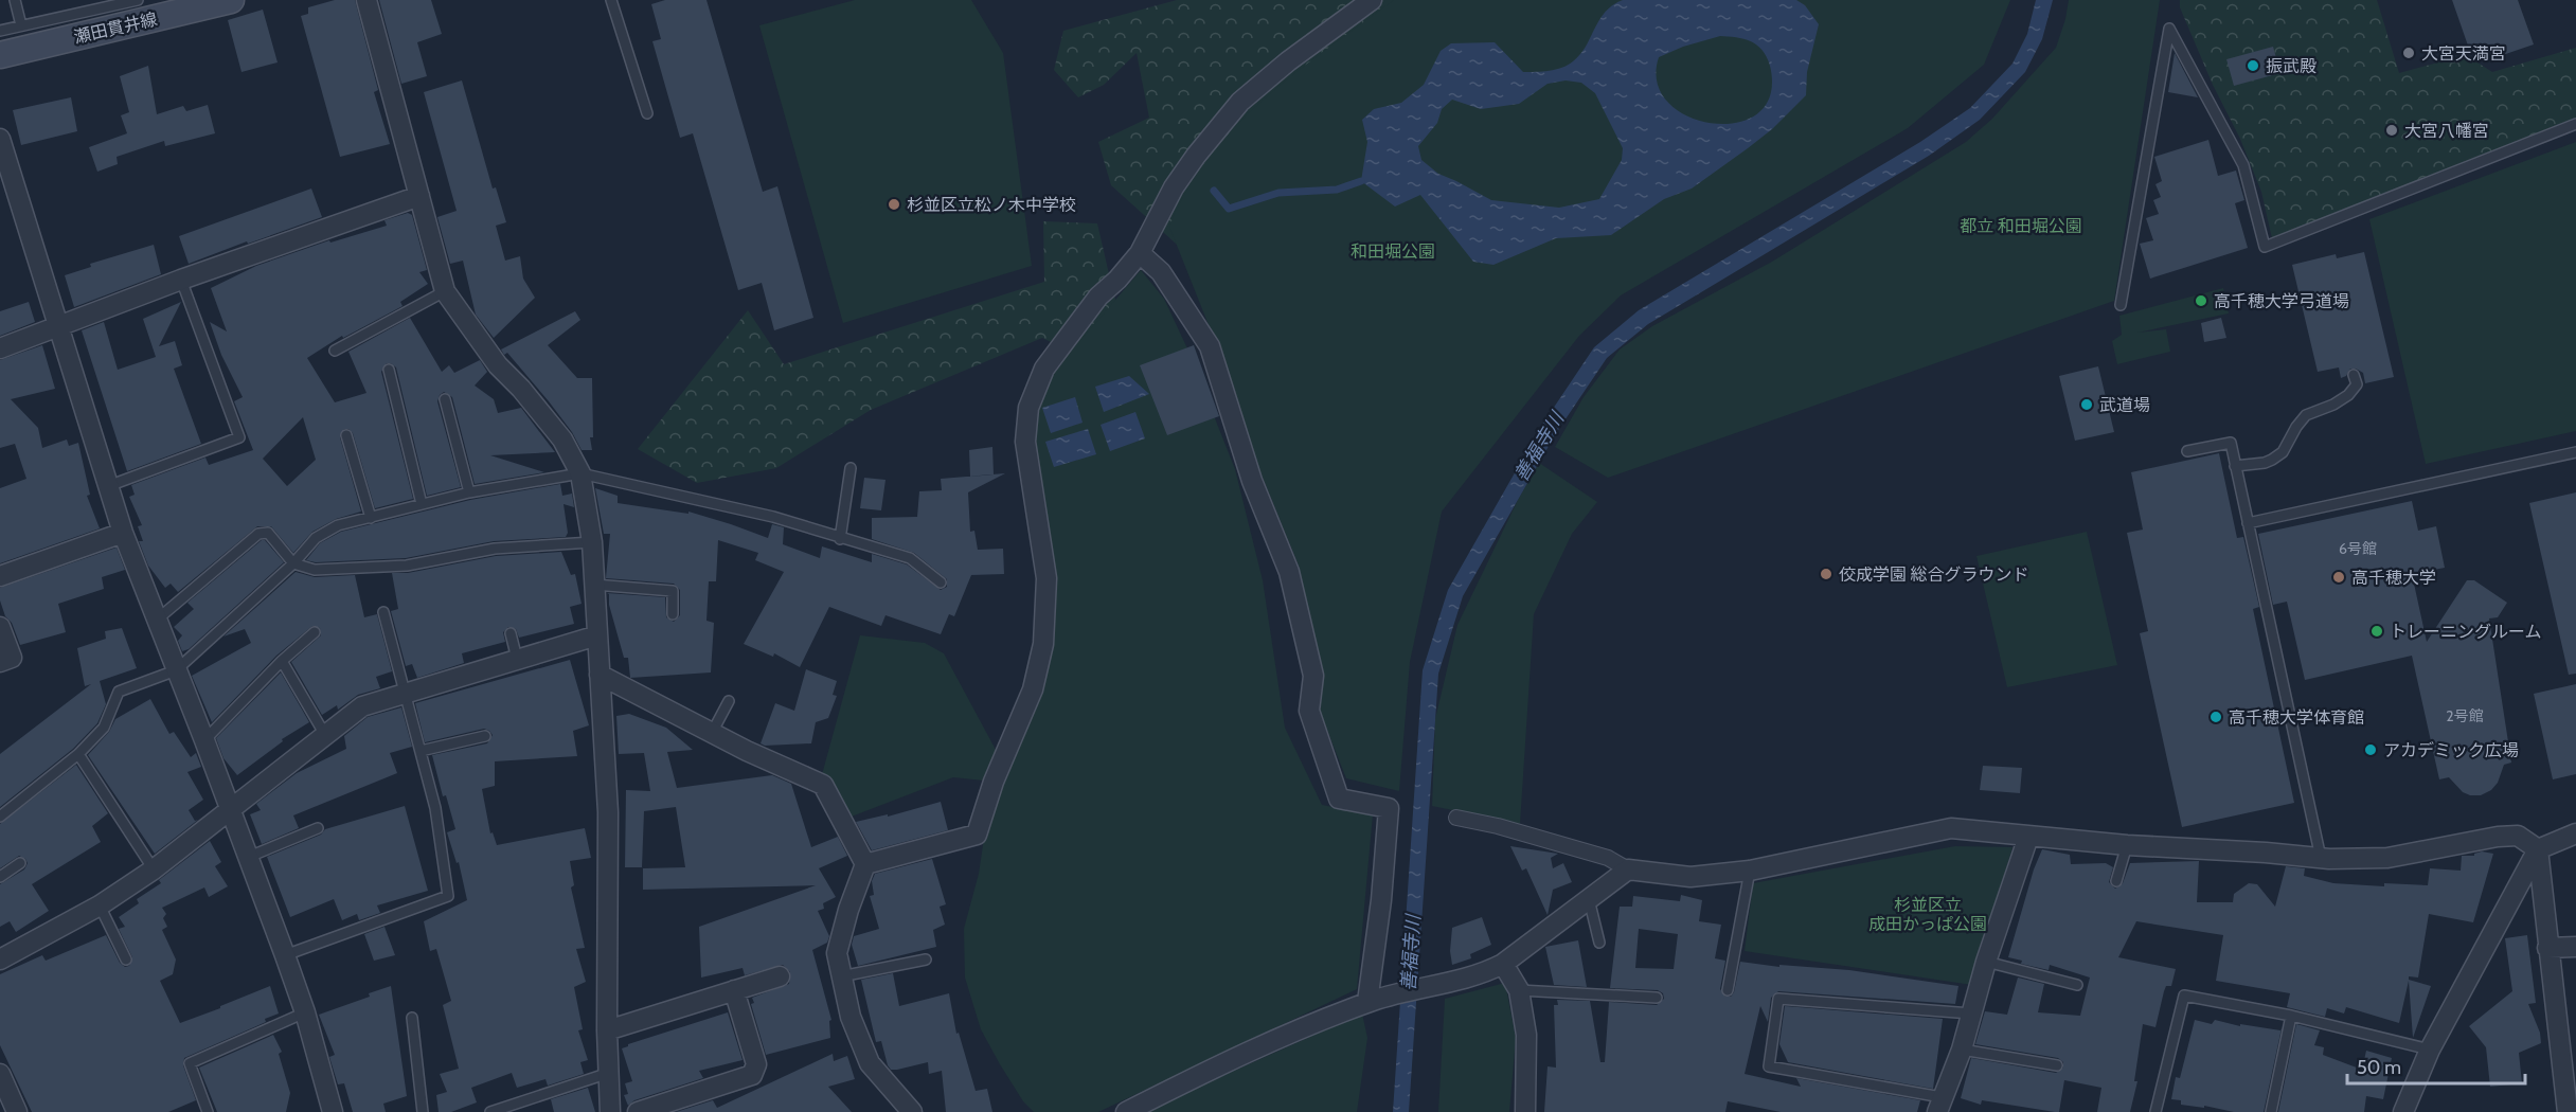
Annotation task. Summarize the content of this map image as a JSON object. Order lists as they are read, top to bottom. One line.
{"streets":{"main road":["瀬田貫井線"]},"water":["善福寺川"],"parks":["都立 和田堀公園","和田堀公園","杉並区立 成田かっぱ公園"],"places":["大宮天満宮","振武殿","大宮八幡宮","杉並区立松ノ木中学校","高千穂大学弓道場","武道場","佼成学園 総合グラウンド","高千穂大学","トレーニングルーム","高千穂大学体育館","アカデミック広場"],"house_numbers":["6号館","2号館"],"scale_bar":"50 m"}
